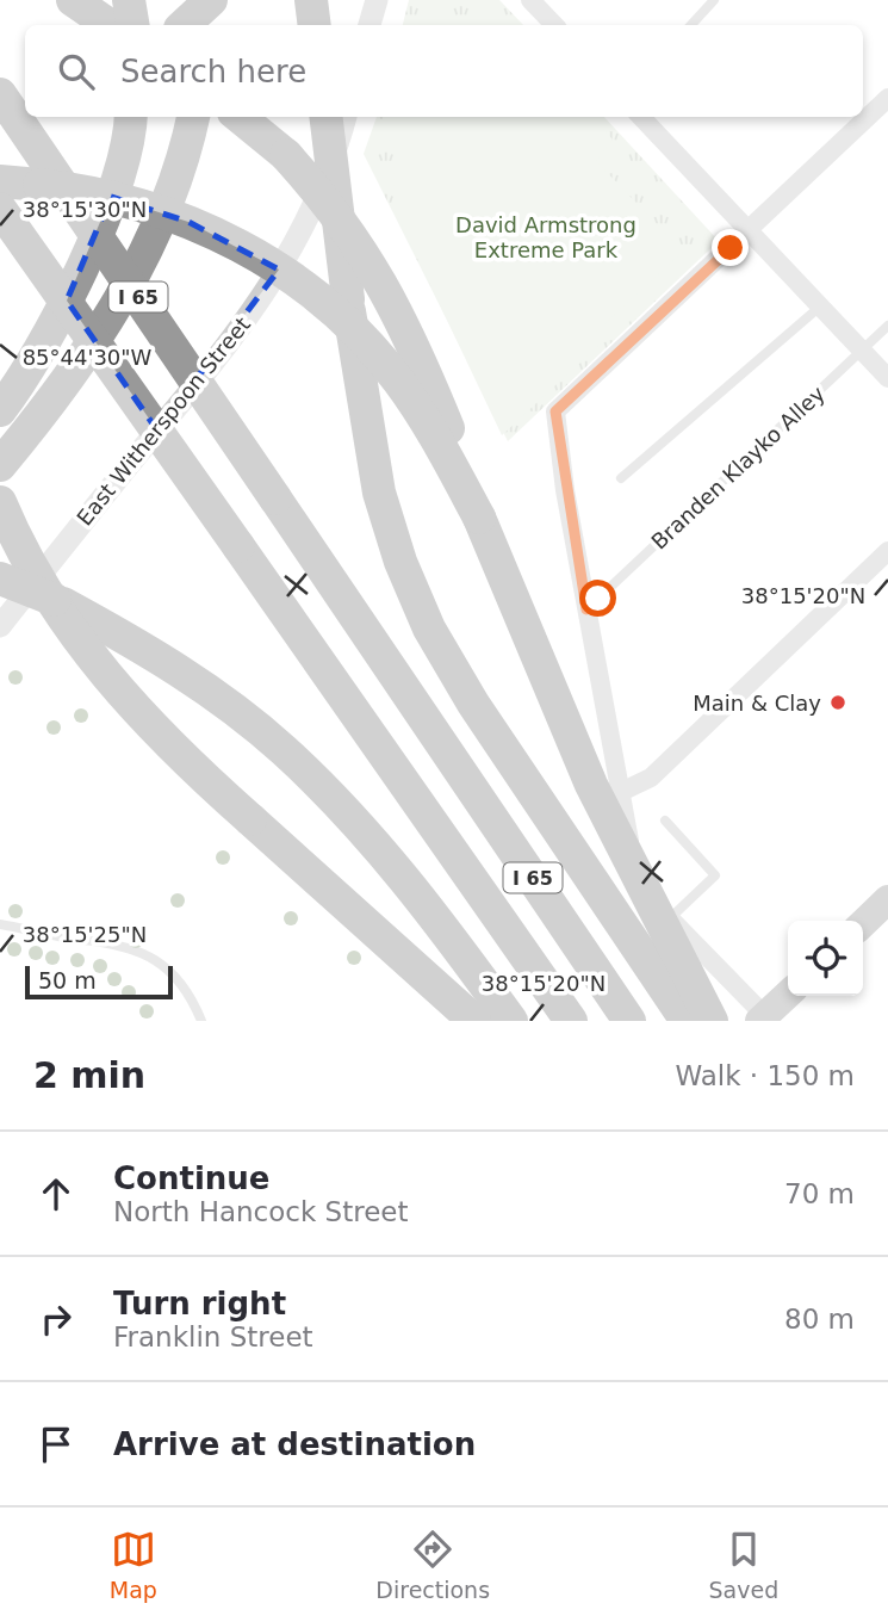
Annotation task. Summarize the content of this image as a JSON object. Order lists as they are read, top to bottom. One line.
{"streets":{"highway":["I 65"],"street":["East Witherspoon Street"],"lane":["Branden Klayko Alley"]},"parks":["David Armstrong Extreme Park"],"places":["Main & Clay"],"scale_bar":"50 m","page":{"search":"Search here","scale":"50 m","heading":["2 min","Walk · 150 m"],"list":[["Continue","North Hancock Street","70 m"],["Turn right","Franklin Street","80 m"],"Arrive at destination"],"nav":["Map","Directions","Saved"]},"coordinates":["38°15'30\"N","85°44'30\"W","38°15'20\"N","38°15'25\"N"]}
